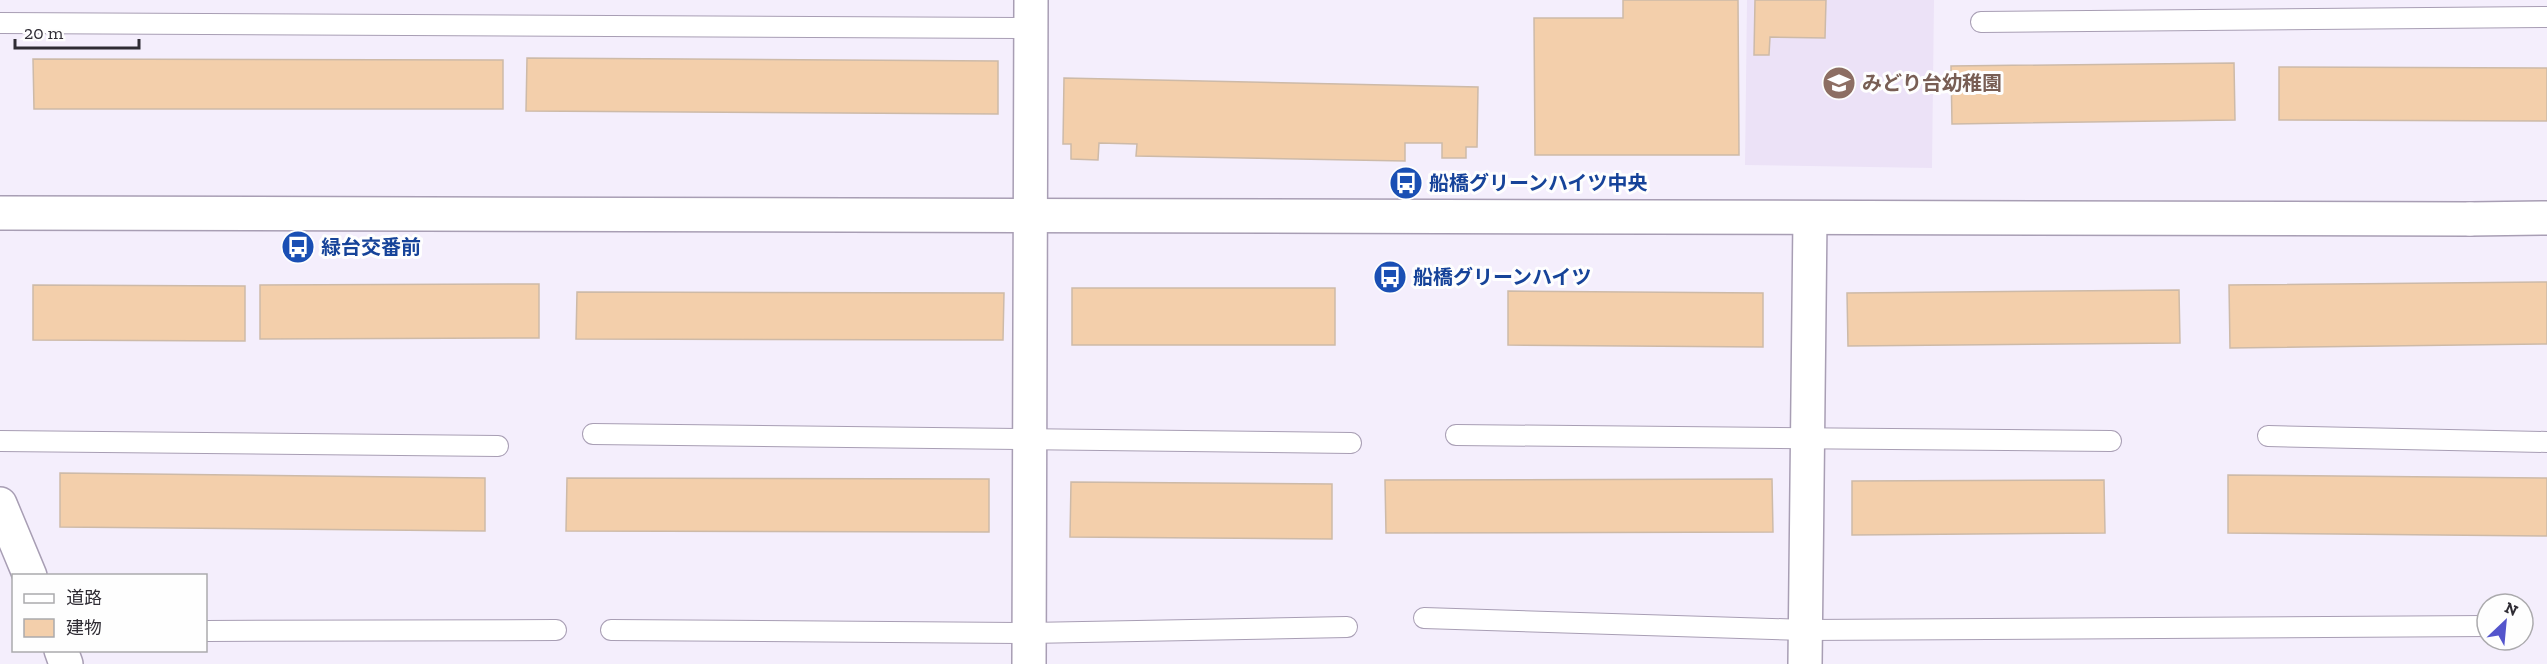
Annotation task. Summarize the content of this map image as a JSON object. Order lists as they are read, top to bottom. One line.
{"places":{"school or university":["みどり台幼稚園"],"bus stop":["船橋グリーンハイツ中央","緑台交番前","船橋グリーンハイツ"]},"legend":["道路","建物"],"scale_bar":"20 m","north":"top right"}
